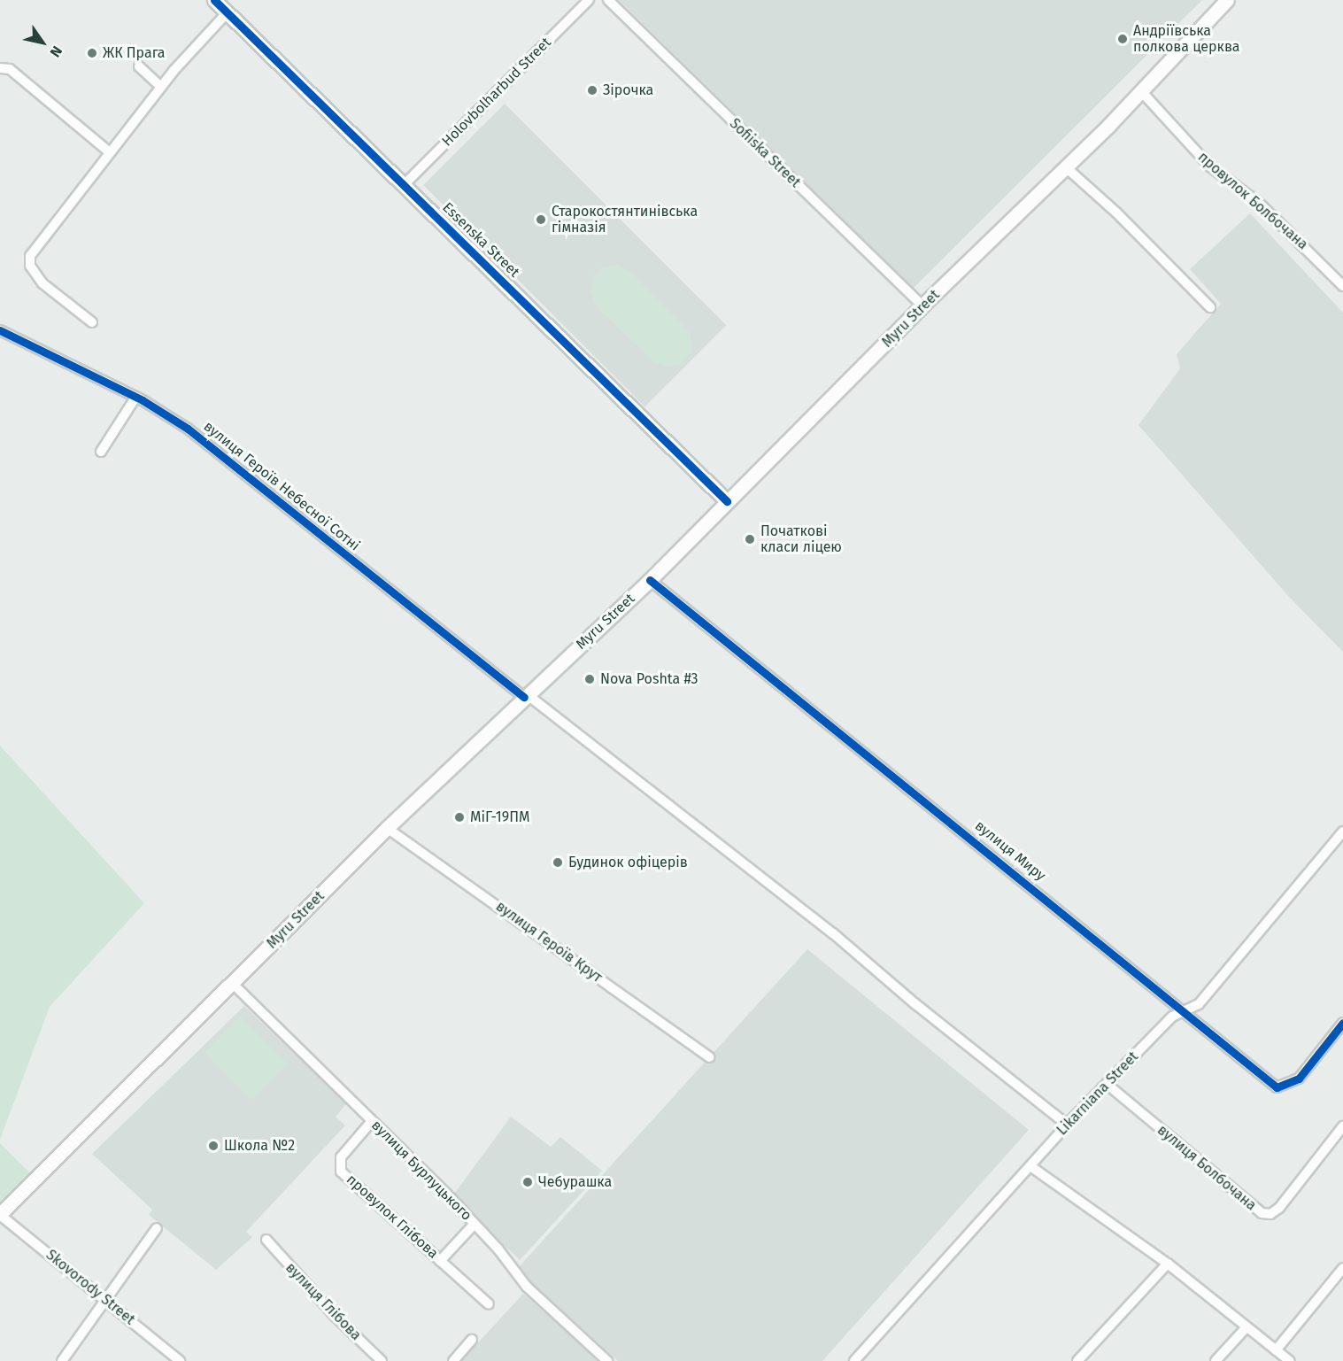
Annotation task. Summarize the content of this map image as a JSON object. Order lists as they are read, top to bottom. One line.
{"streets":{"main road":["Essenska Street","Myru Street"],"street":["Holovbolharbud Street","Sofiiska Street","провулок Болбочана","вулиця Героїв Небесної Сотні","вулиця Миру","вулиця Героїв Крут","Likarniana Street","вулиця Болбочана","вулиця Бурлуцького","провулок Глібова","Skovorody Street","вулиця Глібова"]},"crossings":[["Holovbolharbud Street","Essenska Street"],["Sofiiska Street","Myru Street"],["провулок Болбочана","Myru Street"],["Essenska Street","Myru Street"],["Myru Street","вулиця Героїв Небесної Сотні"],["Myru Street","вулиця Миру"],["Myru Street","вулиця Героїв Крут"],["Myru Street","вулиця Бурлуцького"],["Myru Street","Skovorody Street"],["вулиця Героїв Небесної Сотні","Likarniana Street"],["вулиця Миру","Likarniana Street"],["Likarniana Street","вулиця Болбочана"],["вулиця Бурлуцького","провулок Глібова"]],"places":["Андріївська полкова церква","ЖК Прага","Зірочка","Старокостянтинівська гімназія","Початкові класи ліцею","Nova Poshta #3","МіГ-19ПМ","Будинок офіцерів","Школа №2","Чебурашка"],"north":"bottom right"}
